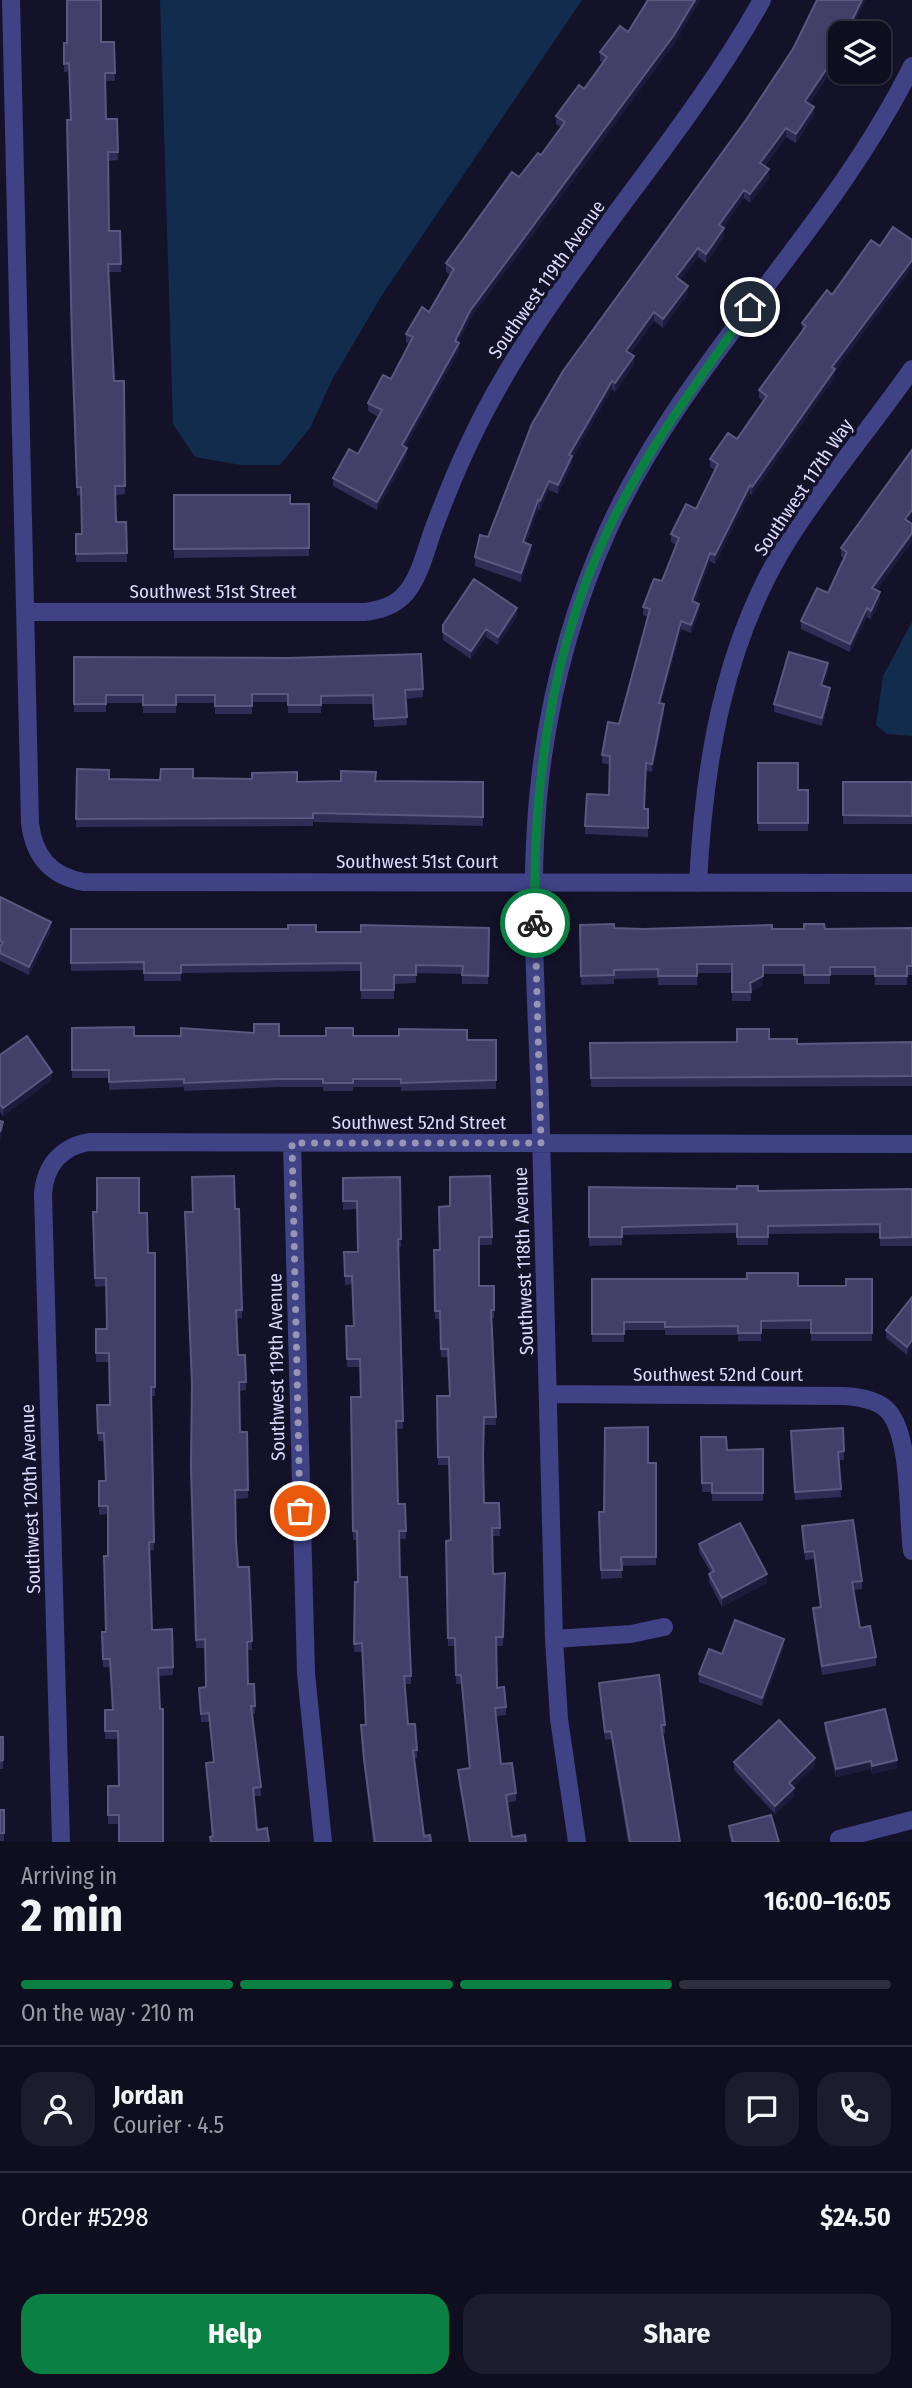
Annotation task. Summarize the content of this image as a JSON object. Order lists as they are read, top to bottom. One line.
{"streets":{"street":["Southwest 119th Avenue","Southwest 117th Way","Southwest 51st Street","Southwest 51st Court","Southwest 52nd Street","Southwest 118th Avenue","Southwest 52nd Court","Southwest 120th Avenue"]},"crossings":[["Southwest 119th Avenue","Southwest 51st Street"],["Southwest 119th Avenue","Southwest 52nd Street"],["Southwest 117th Way","Southwest 51st Court"],["Southwest 51st Street","Southwest 51st Court"],["Southwest 51st Court","Southwest 118th Avenue"],["Southwest 52nd Street","Southwest 118th Avenue"],["Southwest 52nd Street","Southwest 120th Avenue"],["Southwest 118th Avenue","Southwest 52nd Court"]],"page":{"heading":["2 min","Arriving in","16:00–16:05"],"panel":["Jordan","Courier · 4.5","Order #5298","$24.50"],"bar":"On the way · 210 m","buttons":["Help","Share"]}}
